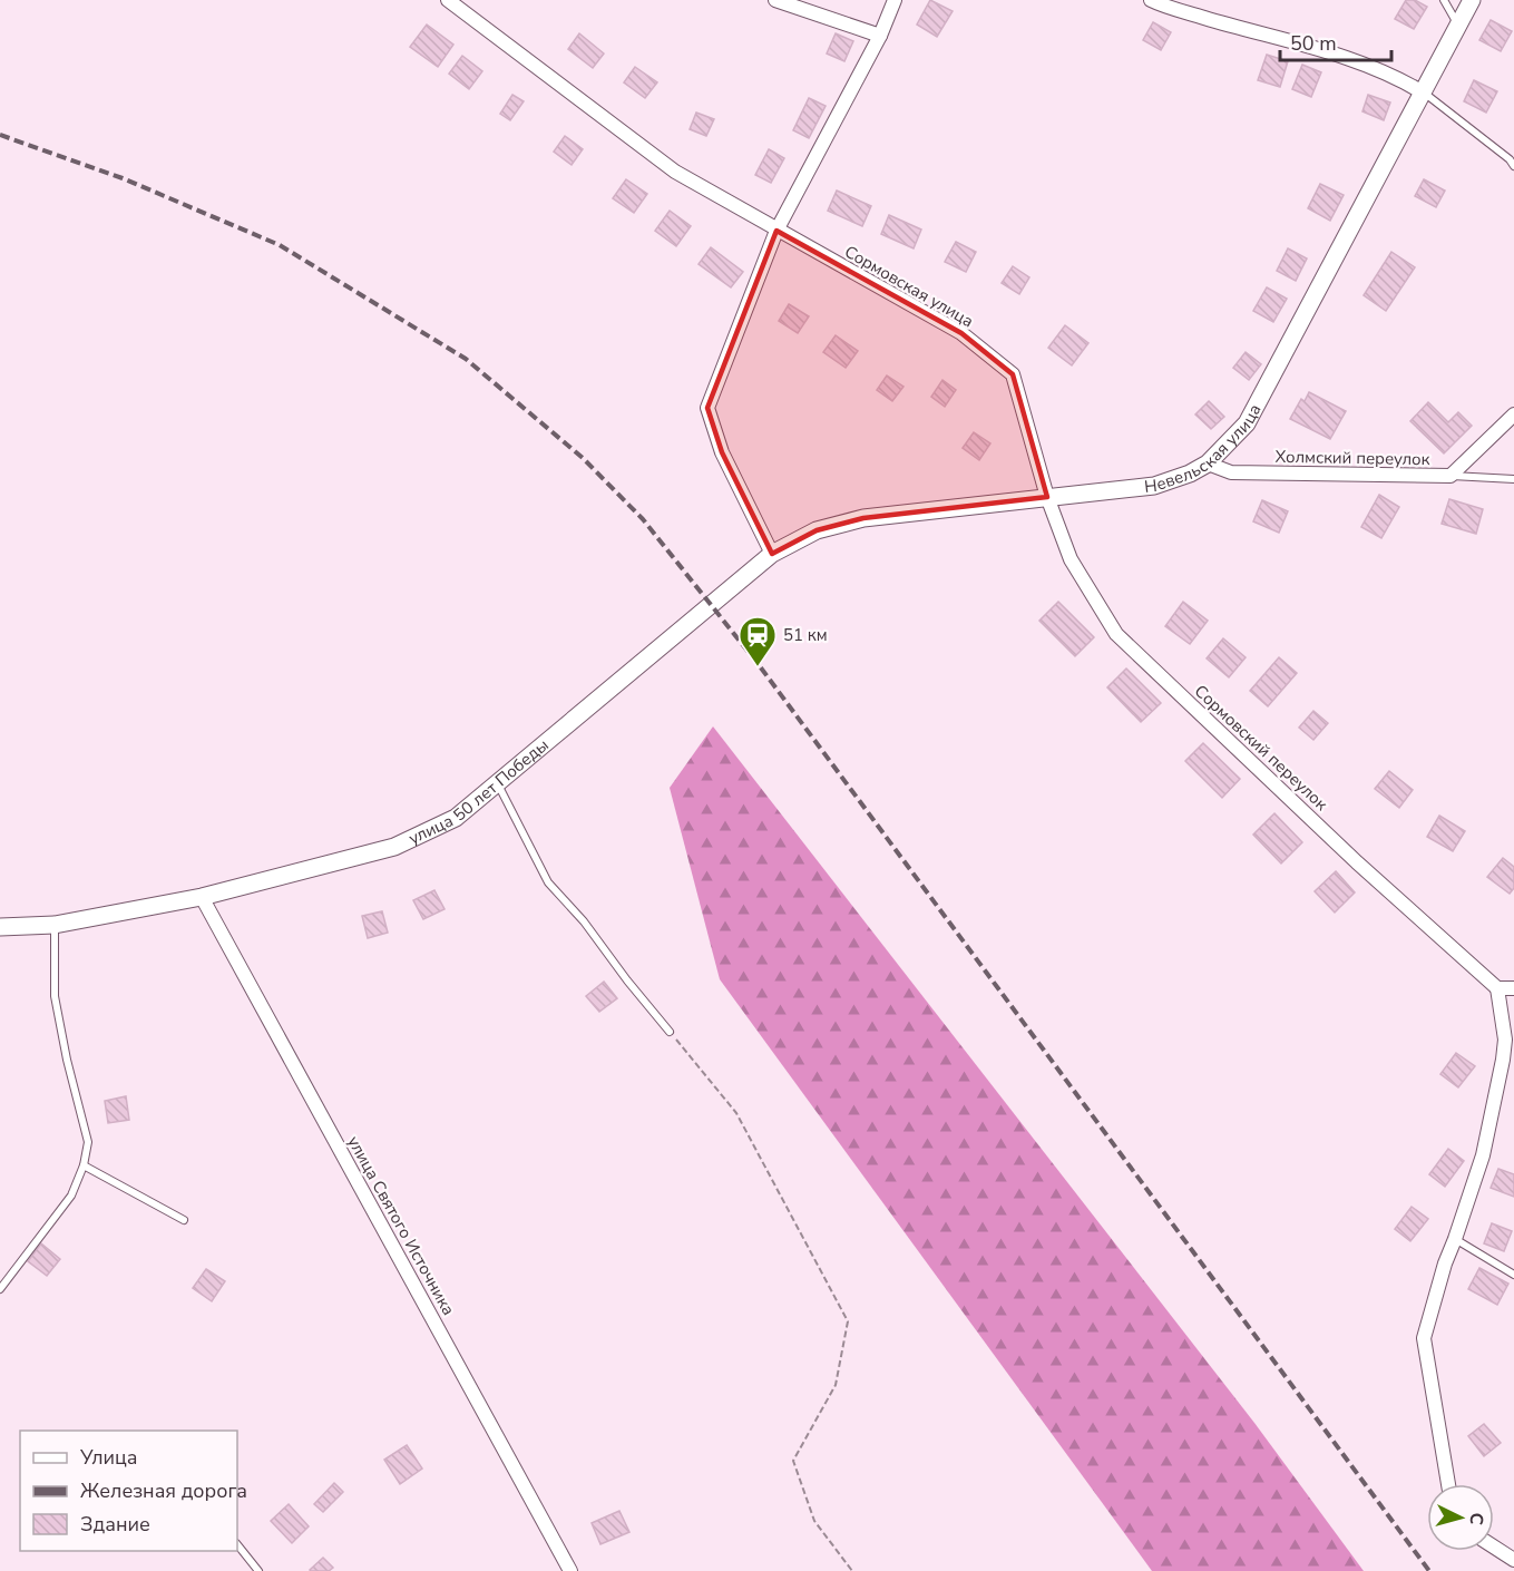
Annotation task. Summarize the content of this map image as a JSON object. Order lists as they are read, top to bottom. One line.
{"streets":{"street":["Сормовская улица","Невельская улица","Холмский переулок","Сормовский переулок","улица 50 лет Победы","улица Святого Источника"]},"crossings":[["Сормовская улица","Невельская улица"],["Сормовская улица","Сормовский переулок"],["Невельская улица","Холмский переулок"],["Невельская улица","Сормовский переулок"],["Невельская улица","улица 50 лет Победы"],["улица 50 лет Победы","улица Святого Источника"]],"places":{"station":["51 км"]},"legend":["Улица","Железная дорога","Здание"],"scale_bar":"50 m","north":"right"}
